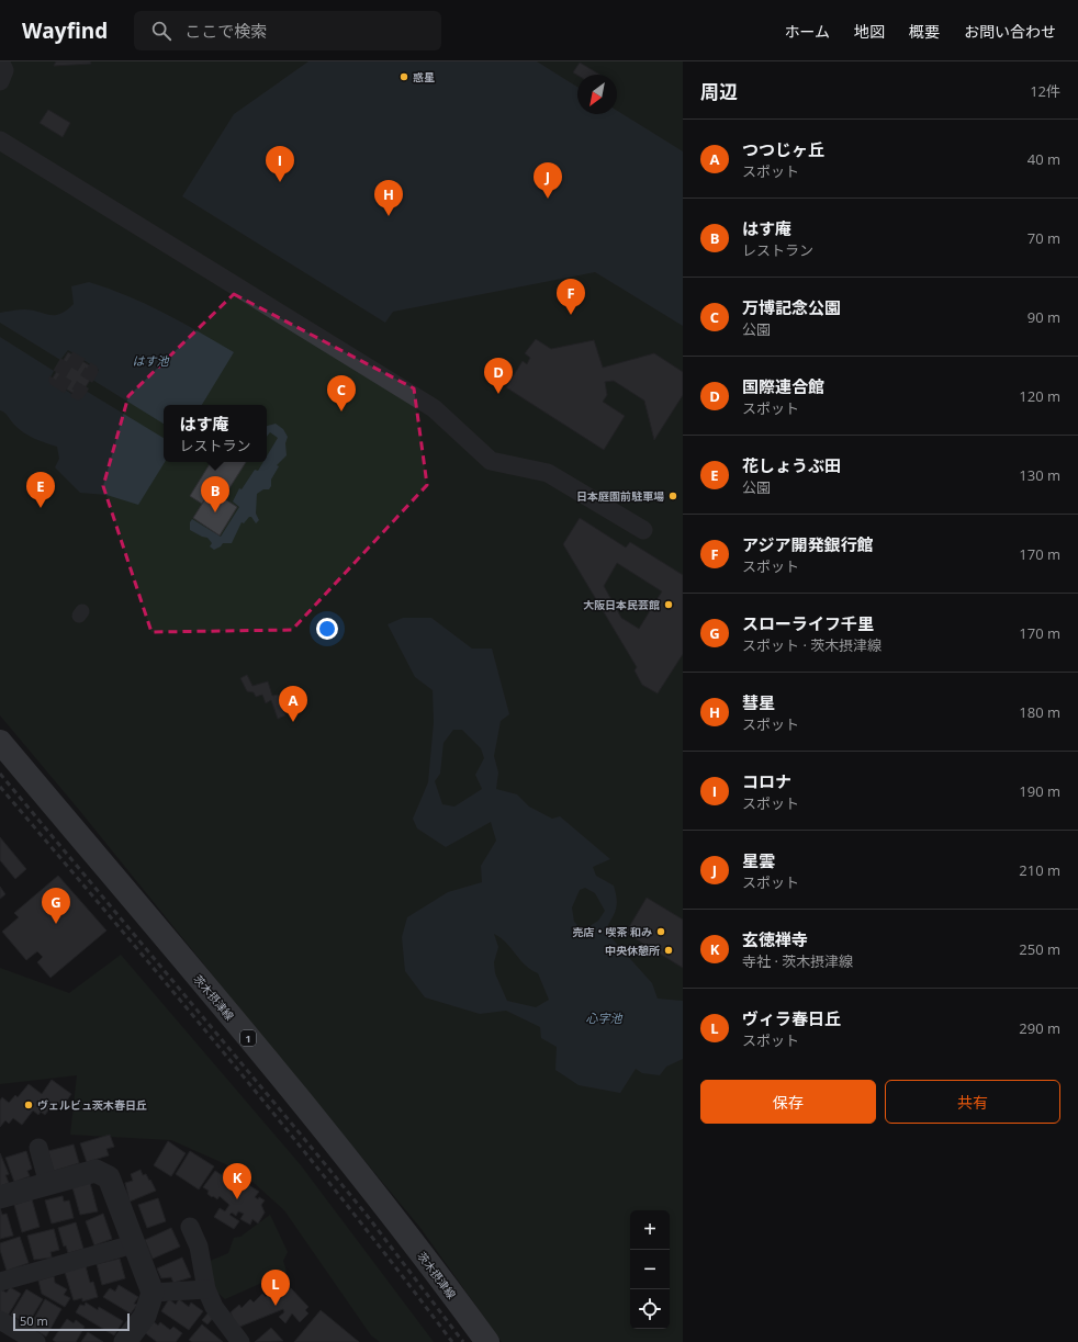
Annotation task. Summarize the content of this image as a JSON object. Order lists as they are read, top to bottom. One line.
{"streets":{"main road":["茨木摂津線","1"]},"water":["はす池","心字池"],"places":["惑星","日本庭園前駐車場","大阪日本民芸館","売店・喫茶 和み","中央休憩所","ヴェルビュ茨木春日丘"],"scale_bar":"50 m","north":"bottom left","page":{"header":"Wayfind","search":"ここで検索","nav":["ホーム","地図","概要","お問い合わせ"],"heading":["周辺","12件"],"list":[{"mark":"A","name":"つつじヶ丘","note":"スポット","value":"40 m"},{"mark":"B","name":"はす庵","note":"レストラン","value":"70 m"},{"mark":"C","name":"万博記念公園","note":"公園","value":"90 m"},{"mark":"D","name":"国際連合館","note":"スポット","value":"120 m"},{"mark":"E","name":"花しょうぶ田","note":"公園","value":"130 m"},{"mark":"F","name":"アジア開発銀行館","note":"スポット","value":"170 m"},{"mark":"G","name":"スローライフ千里","note":"スポット · 茨木摂津線","value":"170 m"},{"mark":"H","name":"彗星","note":"スポット","value":"180 m"},{"mark":"I","name":"コロナ","note":"スポット","value":"190 m"},{"mark":"J","name":"星雲","note":"スポット","value":"210 m"},{"mark":"K","name":"玄徳禅寺","note":"寺社 · 茨木摂津線","value":"250 m"},{"mark":"L","name":"ヴィラ春日丘","note":"スポット","value":"290 m"}],"pins":["I","J","H","F","D","C","E","B","A","G","K","L"],"popup":["はす庵","レストラン"],"buttons":["保存","共有"],"map_buttons":["+","−"],"scale":"50 m"}}
